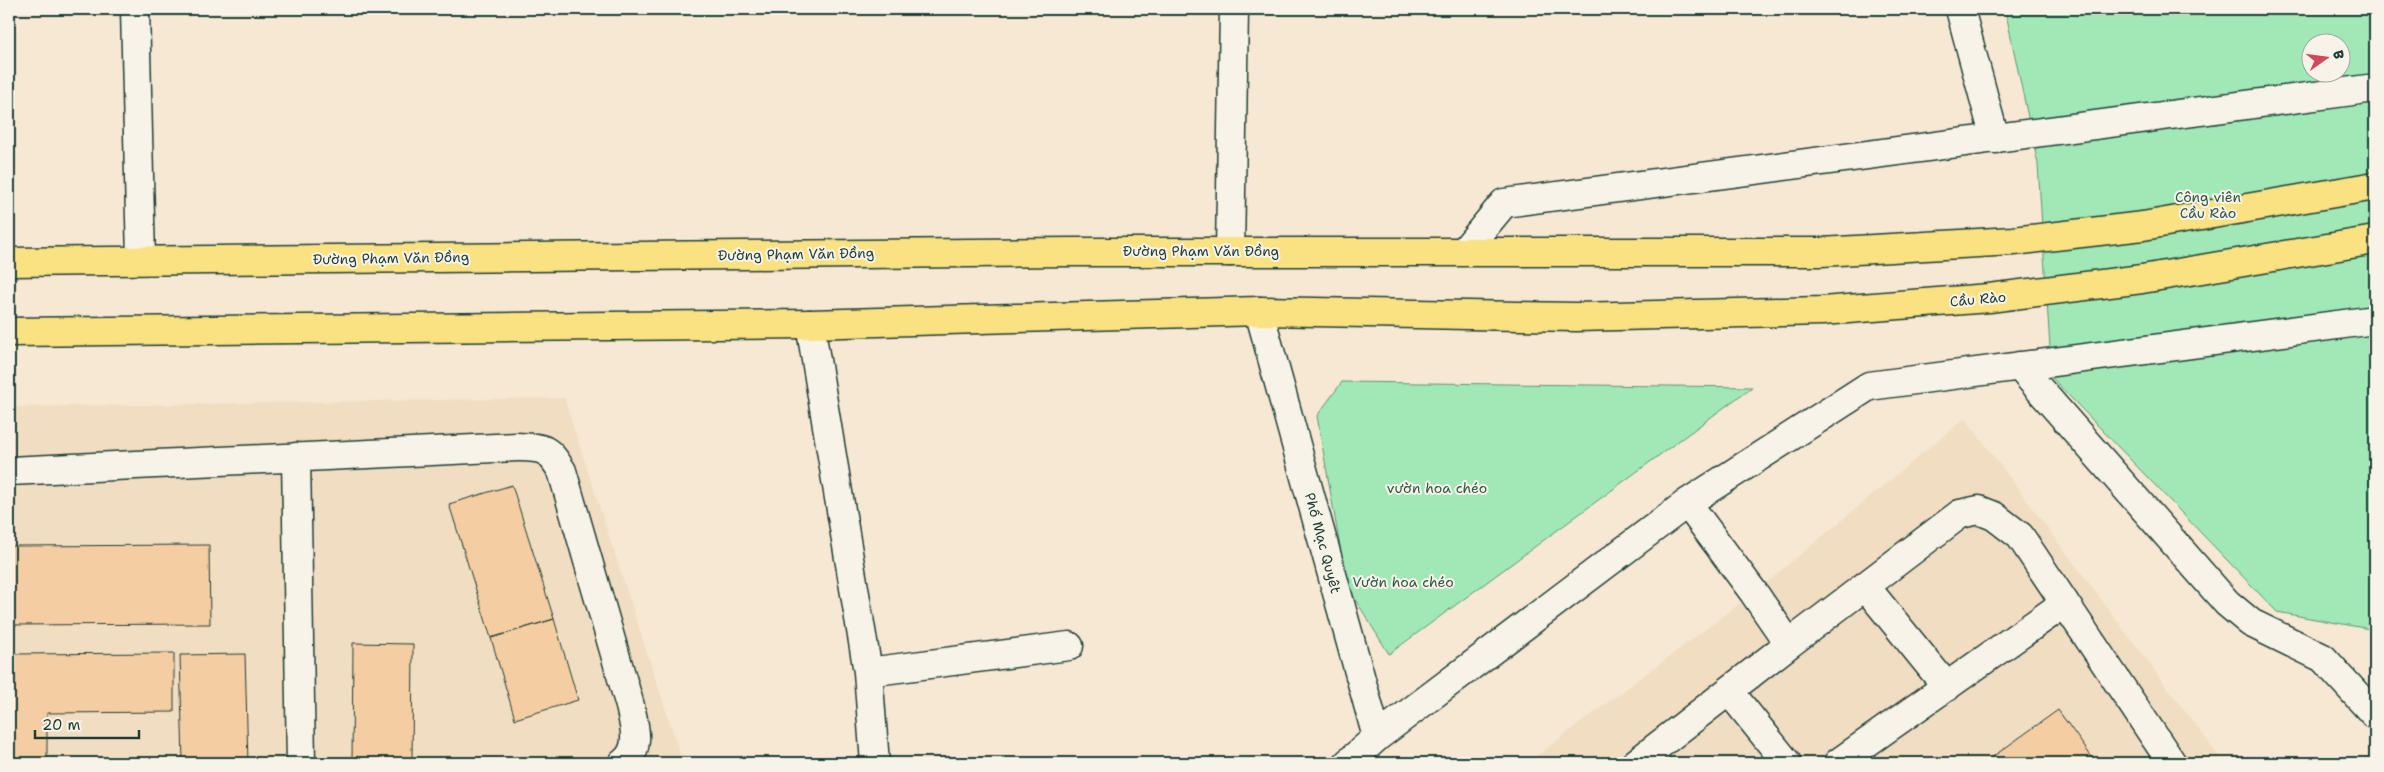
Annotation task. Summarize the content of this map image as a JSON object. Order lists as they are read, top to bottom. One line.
{"streets":{"main road":["Đường Phạm Văn Đồng","Cầu Rào"],"street":["Phố Mạc Quyêt"]},"crossings":[["Cầu Rào","Phố Mạc Quyêt"]],"parks":["Công viên Cầu Rào","vườn hoa chéo","Vườn hoa chéo"],"scale_bar":"20 m","north":"right"}
